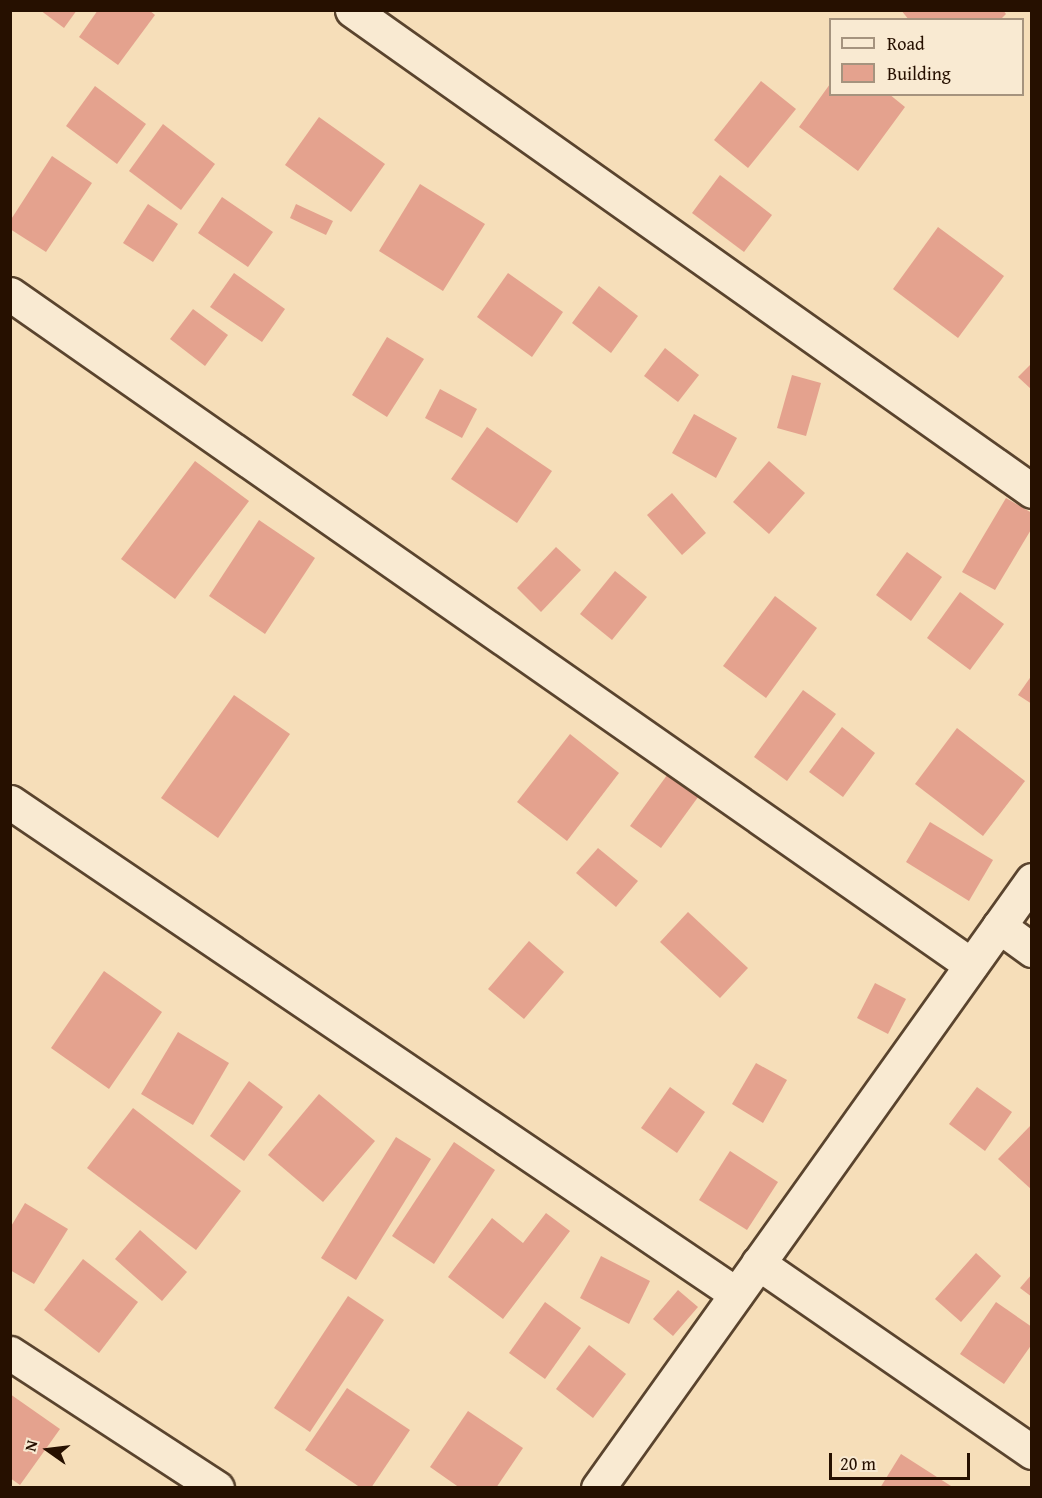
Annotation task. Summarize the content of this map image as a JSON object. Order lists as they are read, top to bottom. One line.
{"legend":["Road","Building"],"scale_bar":"20 m","north":"left"}
